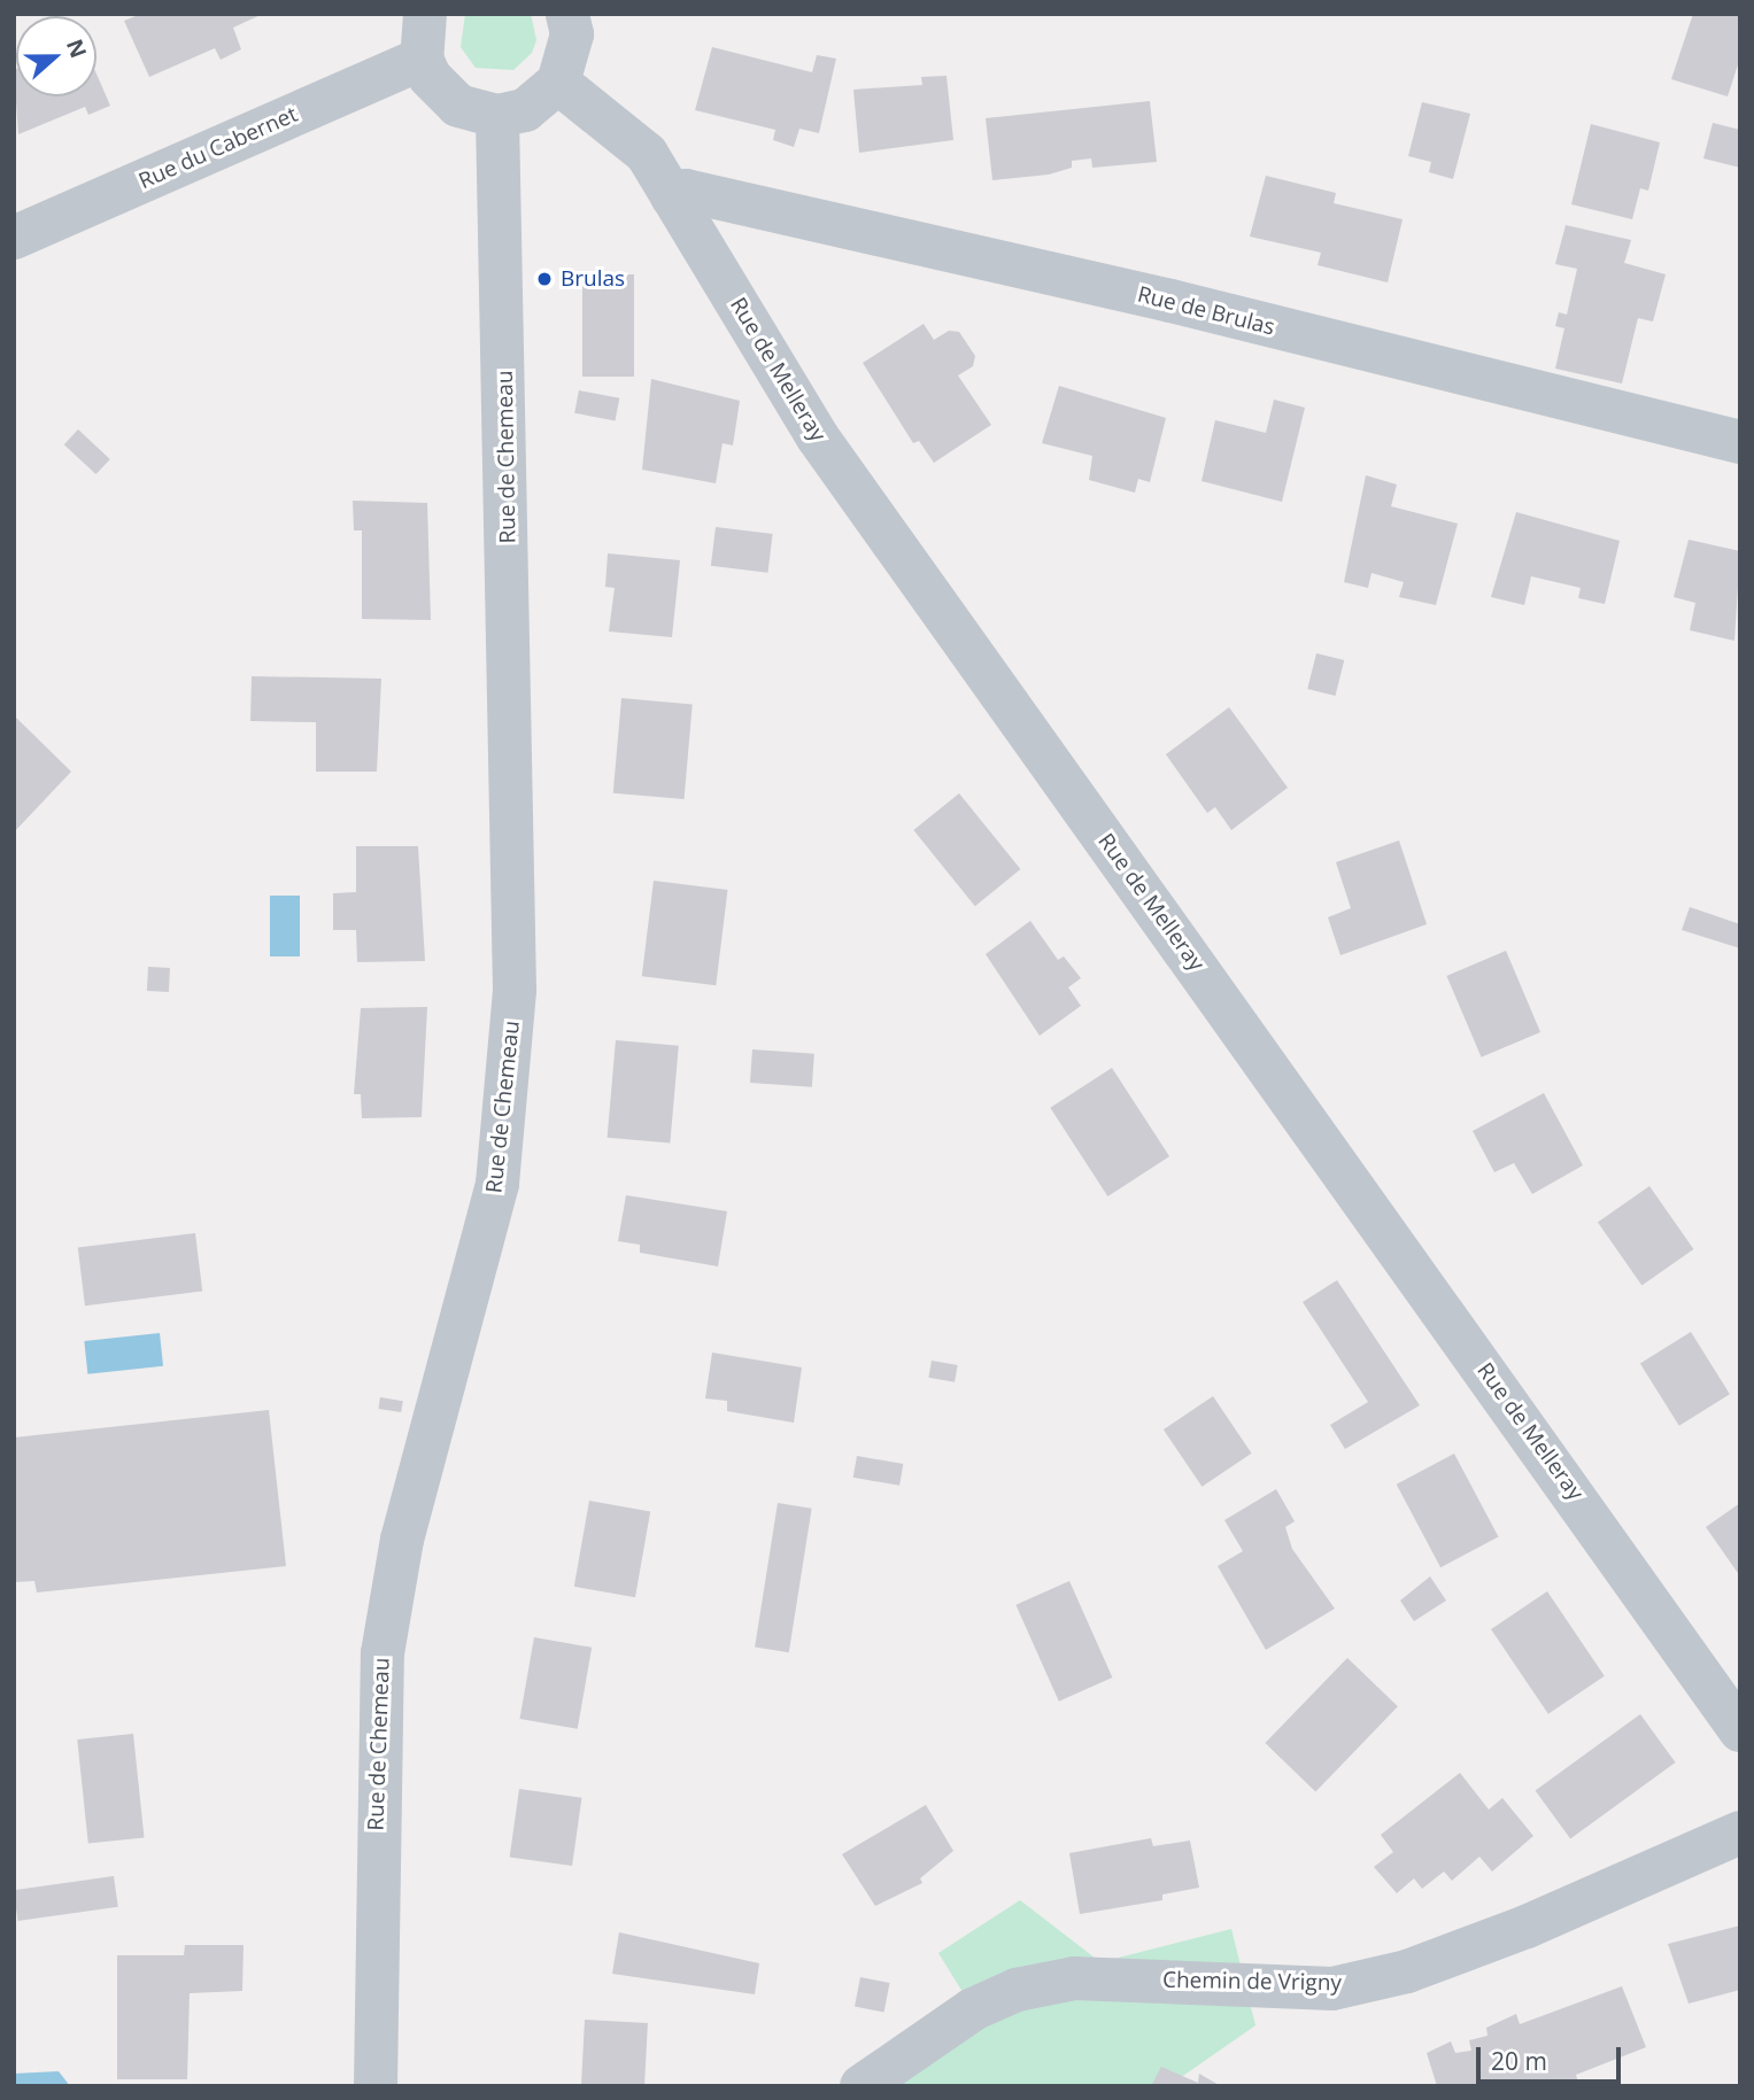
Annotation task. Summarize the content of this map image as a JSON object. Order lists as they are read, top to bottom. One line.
{"streets":{"street":["Rue du Cabernet","Rue de Brulas","Rue de Melleray","Rue de Chemeau","Chemin de Vrigny"]},"crossings":[["Rue de Brulas","Rue de Melleray"]],"places":["Brulas"],"scale_bar":"20 m","north":"right"}
